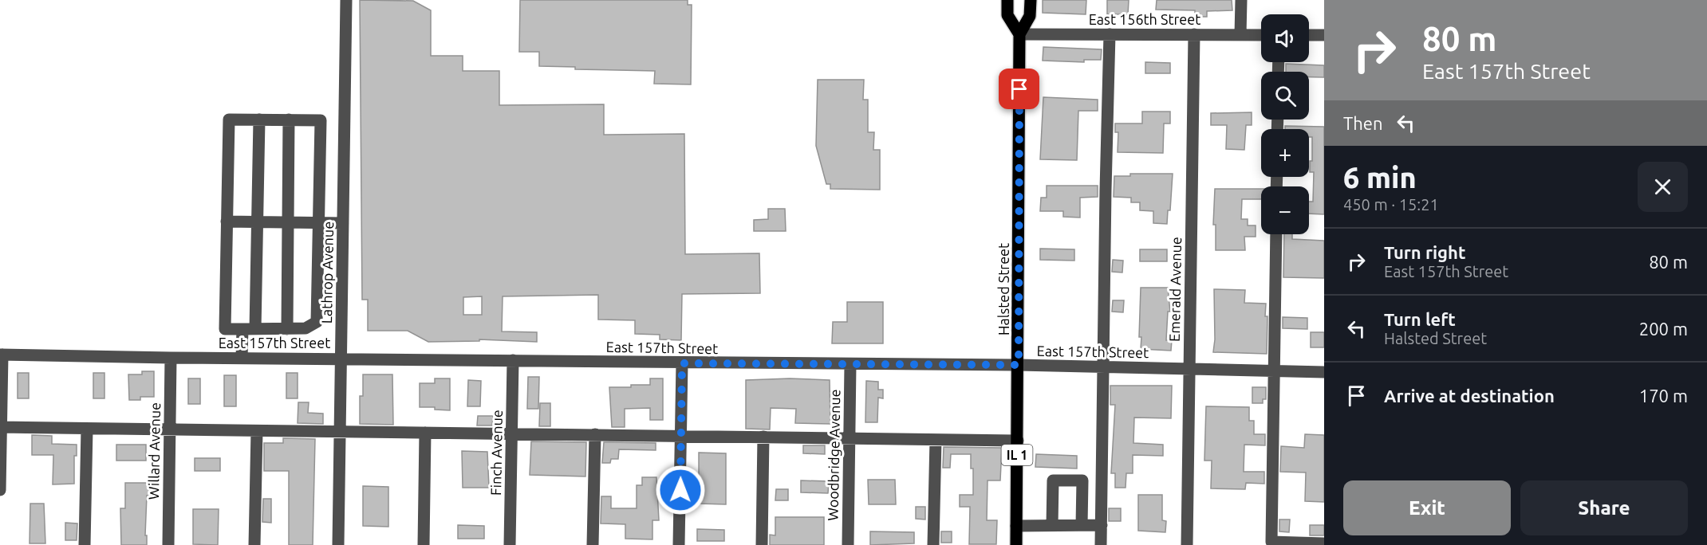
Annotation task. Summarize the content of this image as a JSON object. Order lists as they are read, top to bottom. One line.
{"streets":{"main road":["Halsted Street","IL 1"],"street":["East 156th Street","Lathrop Avenue","Emerald Avenue","East 157th Street","Willard Avenue","Finch Avenue","Woodbridge Avenue"]},"crossings":[["East 156th Street","Halsted Street"],["East 156th Street","Emerald Avenue"],["Lathrop Avenue","East 157th Street"],["Halsted Street","East 157th Street"],["Emerald Avenue","East 157th Street"],["East 157th Street","Willard Avenue"],["East 157th Street","Finch Avenue"],["East 157th Street","Woodbridge Avenue"]],"page":{"turn":["80 m","East 157th Street"],"map_buttons":["+","−"],"then":"Then","heading":["6 min","450 m · 15:21"],"list":[{"name":"Turn right","note":"East 157th Street","value":"80 m"},{"name":"Turn left","note":"Halsted Street","value":"200 m"},{"name":"Arrive at destination","value":"170 m"}],"buttons":["Exit","Share"]}}
